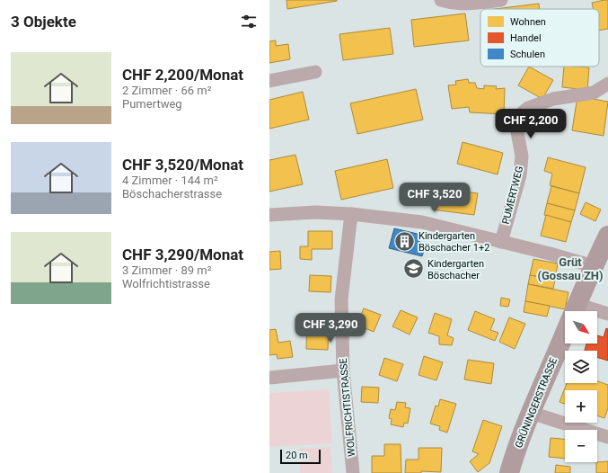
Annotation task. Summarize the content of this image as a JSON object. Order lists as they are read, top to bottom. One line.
{"streets":{"main road":["GRÜNINGERSTRASSE"],"street":["PUMERTWEG","WOLFRICHTISTRASSE"]},"districts":["Grüt (Gossau ZH)"],"places":{"building":["Kindergarten Böschacher 1+2"],"school or university":["Kindergarten Böschacher"]},"legend":["Wohnen","Handel","Schulen"],"scale_bar":"20 m","north":"bottom right","page":{"heading":"3 Objekte","list":[{"name":"CHF 2,200/Monat","note":"2 Zimmer · 66 m² · Pumertweg"},{"name":"CHF 3,520/Monat","note":"4 Zimmer · 144 m² · Böschacherstrasse"},{"name":"CHF 3,290/Monat","note":"3 Zimmer · 89 m² · Wolfrichtistrasse"}],"price":["CHF 2,200","CHF 3,520","CHF 3,290"],"map_buttons":["+","−"],"scale":"20 m"}}
